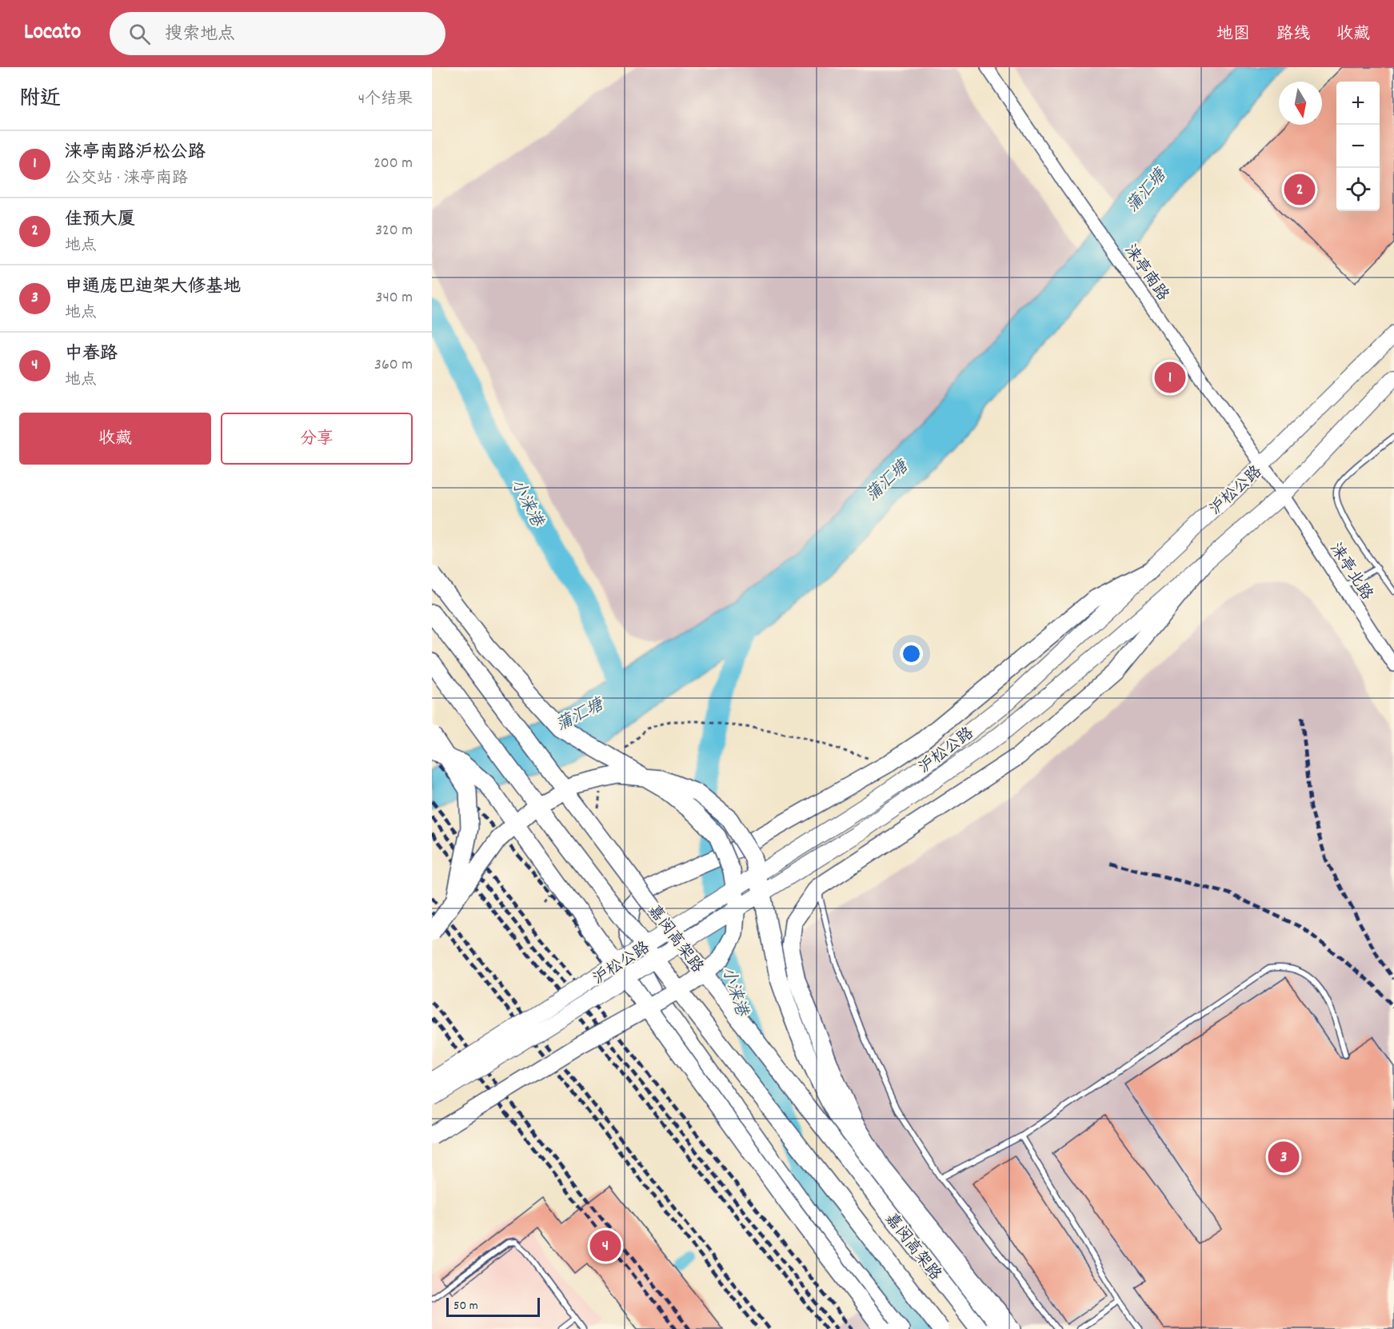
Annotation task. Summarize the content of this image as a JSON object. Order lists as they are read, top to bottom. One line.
{"streets":{"highway":["嘉闵高架路"],"main road":["沪松公路"],"street":["涞亭南路","涞亭北路"]},"crossings":[["涞亭南路","沪松公路"],["涞亭南路","涞亭北路"],["沪松公路","涞亭北路"]],"water":["蒲汇塘","小涞港"],"scale_bar":"50 m","north":"bottom","page":{"header":"Locato","search":"搜索地点","nav":["地图","路线","收藏"],"heading":["附近","4个结果"],"map_buttons":["+","−"],"list":[{"mark":"1","name":"涞亭南路沪松公路","note":"公交站 · 涞亭南路","value":"200 m"},{"mark":"2","name":"佳预大厦","note":"地点","value":"320 m"},{"mark":"3","name":"申通庞巴迪架大修基地","note":"地点","value":"340 m"},{"mark":"4","name":"中春路","note":"地点","value":"360 m"}],"pins":["2","1","3","4"],"buttons":["收藏","分享"],"scale":"50 m"}}
